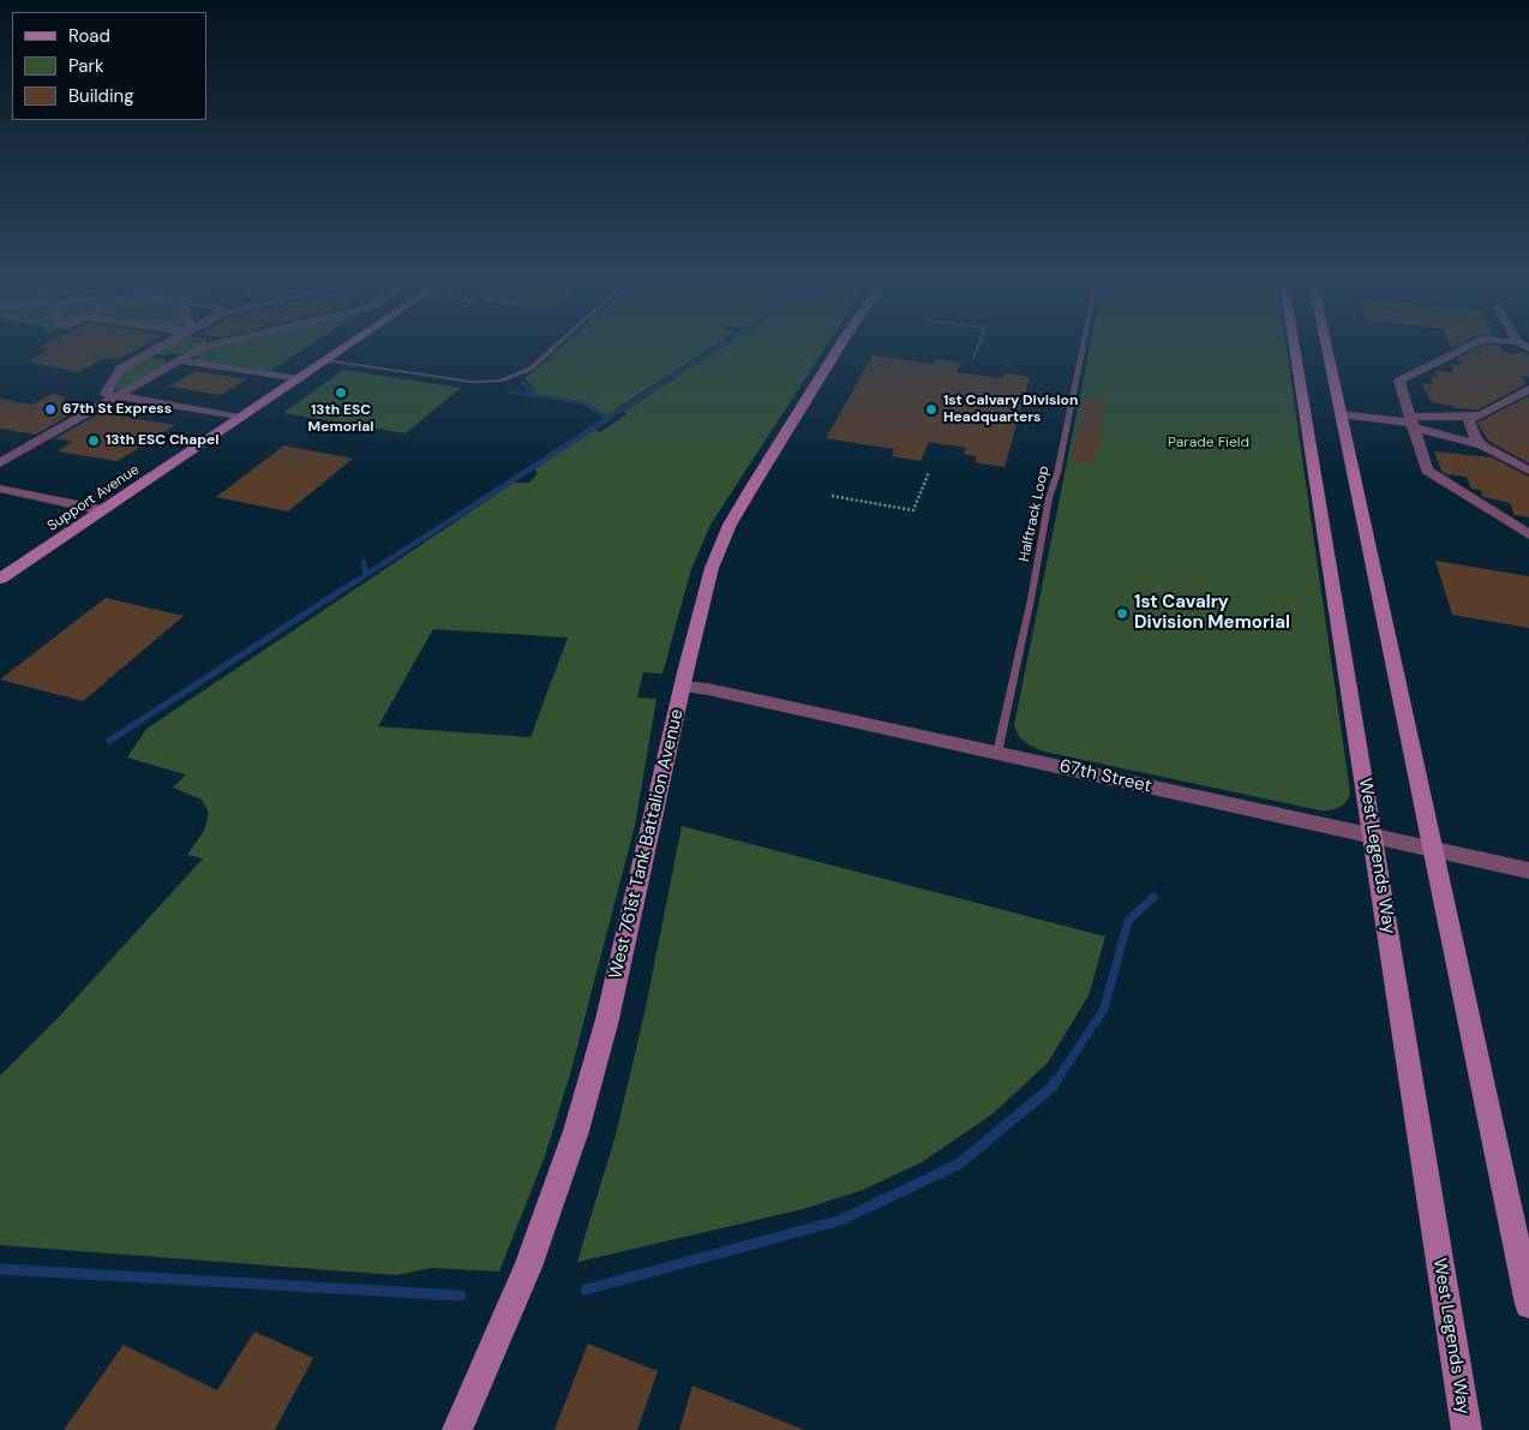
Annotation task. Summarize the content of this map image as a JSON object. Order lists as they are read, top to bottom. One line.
{"streets":{"street":["Support Avenue","67th Street","West 761st Tank Battalion Avenue","West Legends Way"],"lane":["Halftrack Loop"]},"crossings":[["Halftrack Loop","67th Street"],["67th Street","West 761st Tank Battalion Avenue"],["67th Street","West Legends Way"]],"parks":["Parade Field"],"places":["13th ESC Memorial","67th St Express","1st Calvary Division Headquarters","13th ESC Chapel","1st Cavalry Division Memorial"],"legend":["Road","Park","Building"]}
